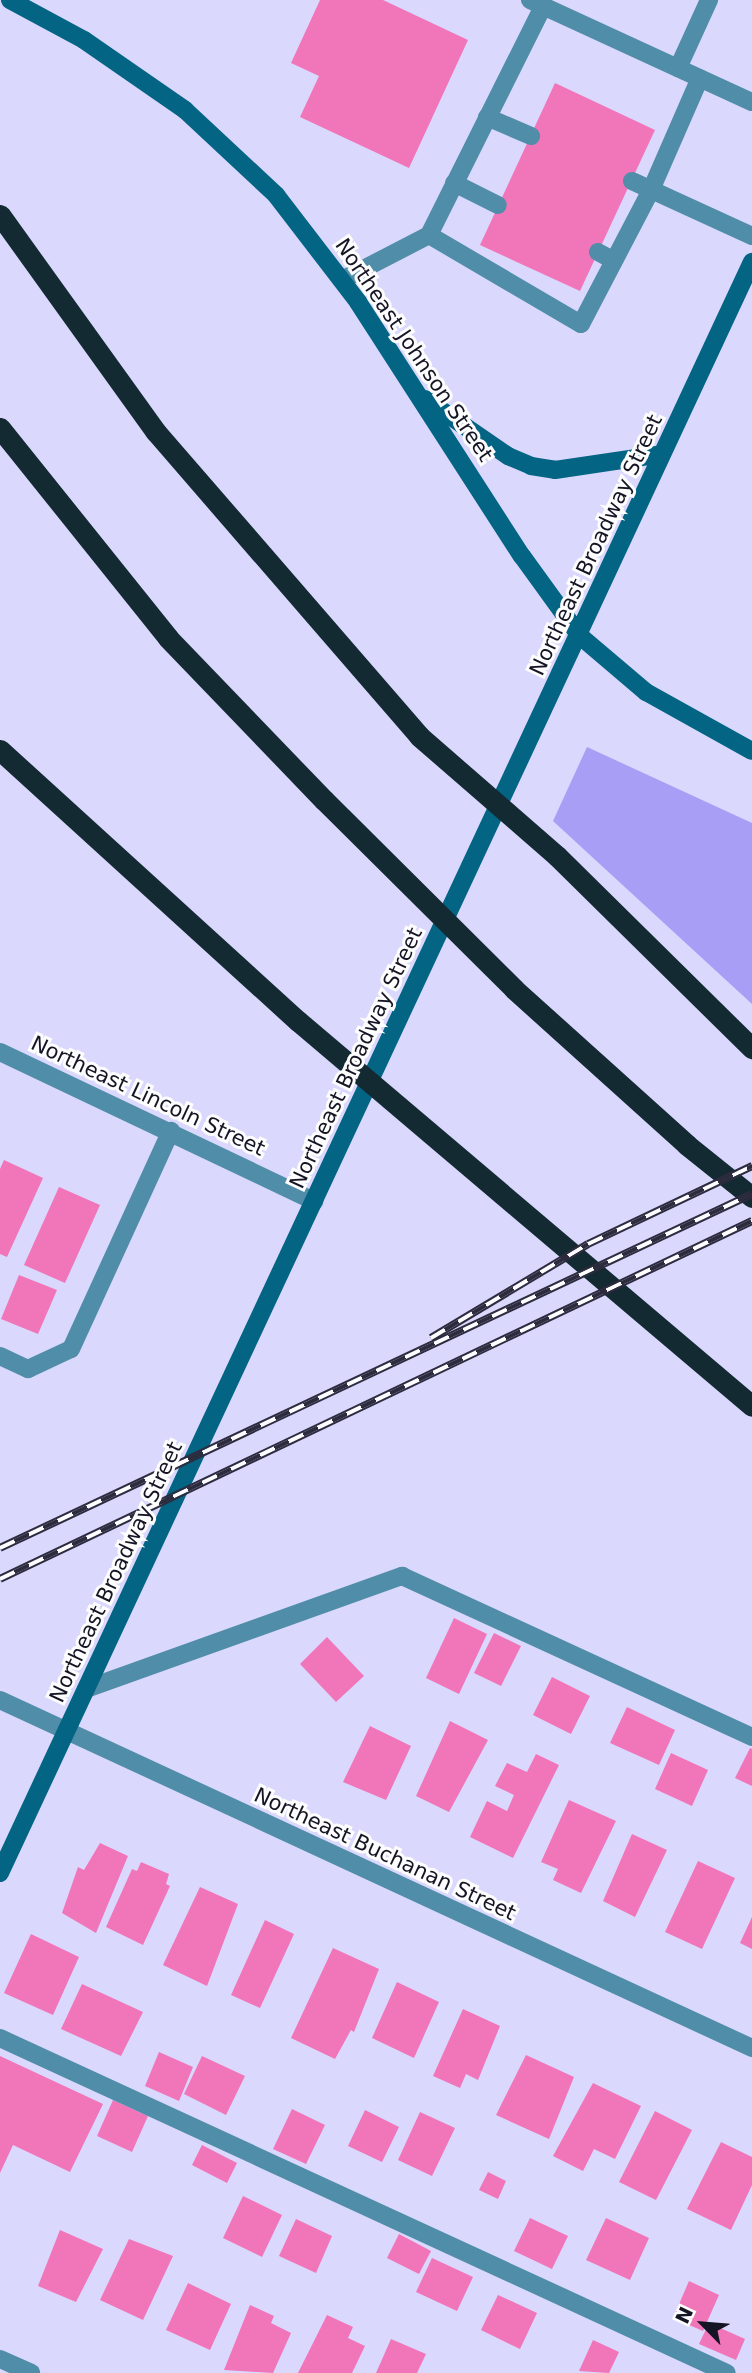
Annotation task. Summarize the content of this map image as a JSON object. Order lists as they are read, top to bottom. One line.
{"streets":{"main road":["Northeast Johnson Street","Northeast Broadway Street"],"street":["Northeast Lincoln Street","Northeast Buchanan Street"]},"crossings":[["Northeast Johnson Street","Northeast Broadway Street"],["Northeast Broadway Street","Northeast Lincoln Street"],["Northeast Broadway Street","Northeast Buchanan Street"]],"north":"top left"}
